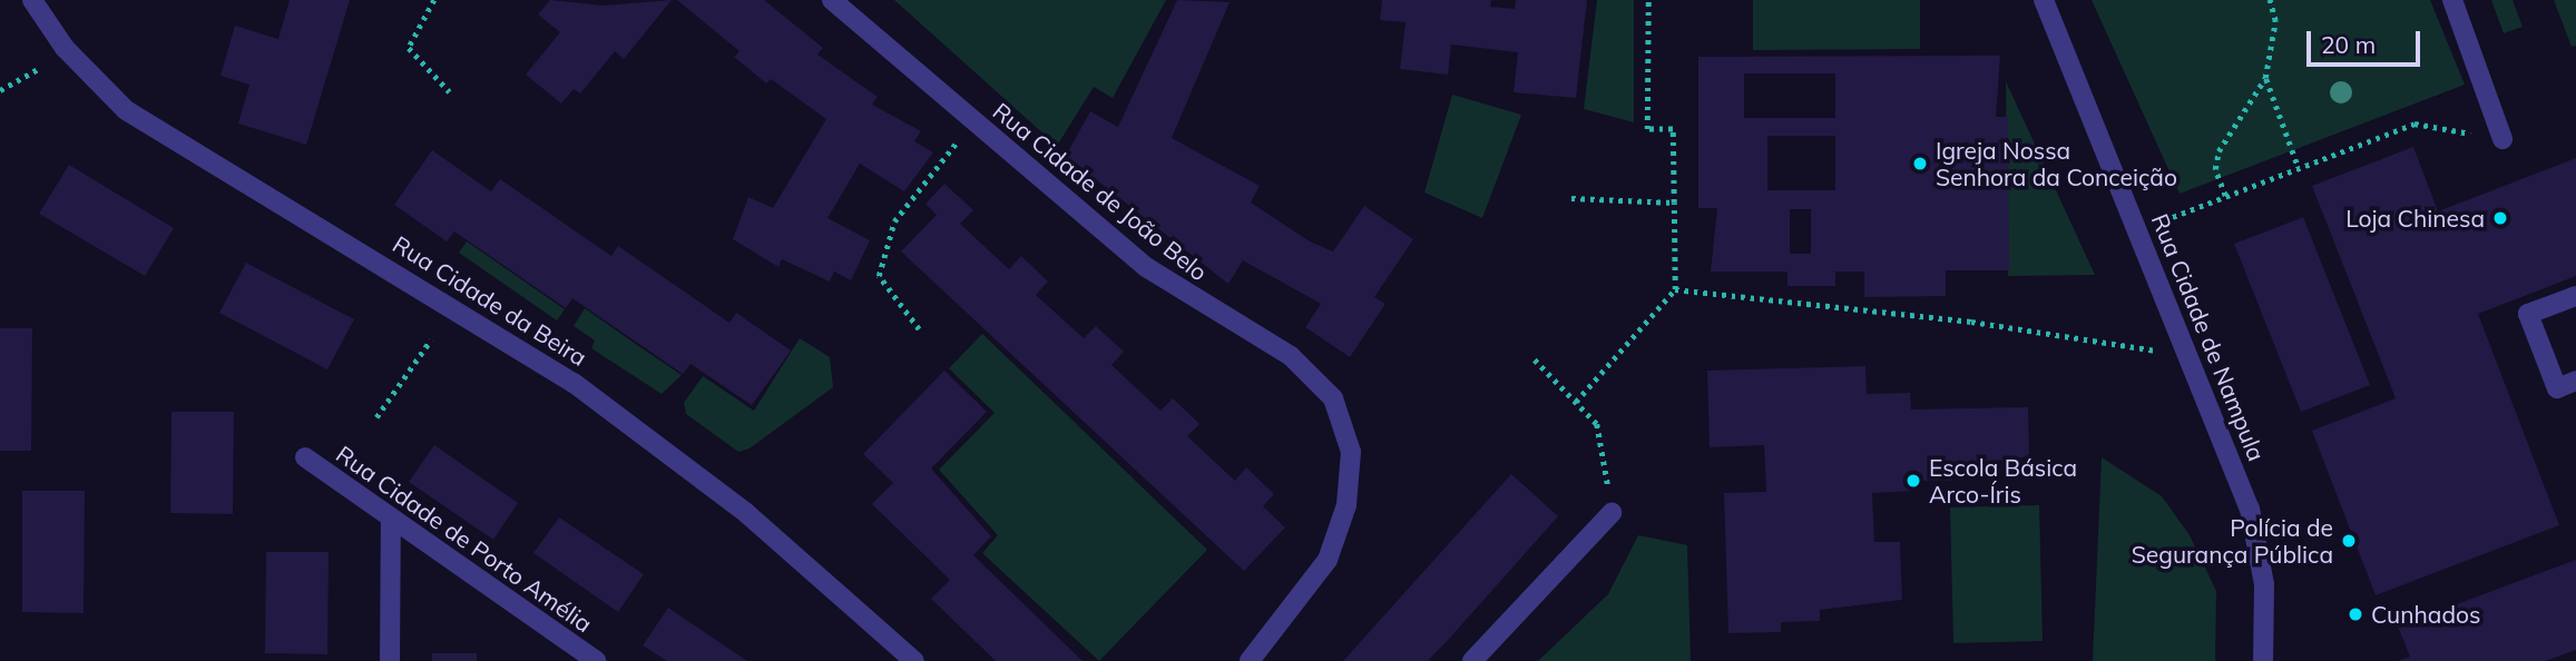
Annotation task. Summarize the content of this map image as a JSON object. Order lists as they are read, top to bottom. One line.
{"streets":{"street":["Rua Cidade de João Belo","Rua Cidade da Beira","Rua Cidade de Nampula","Rua Cidade de Porto Amélia"]},"places":["Igreja Nossa Senhora da Conceição","Loja Chinesa","Escola Básica Arco-Íris","Polícia de Segurança Pública","Cunhados"],"scale_bar":"20 m"}
